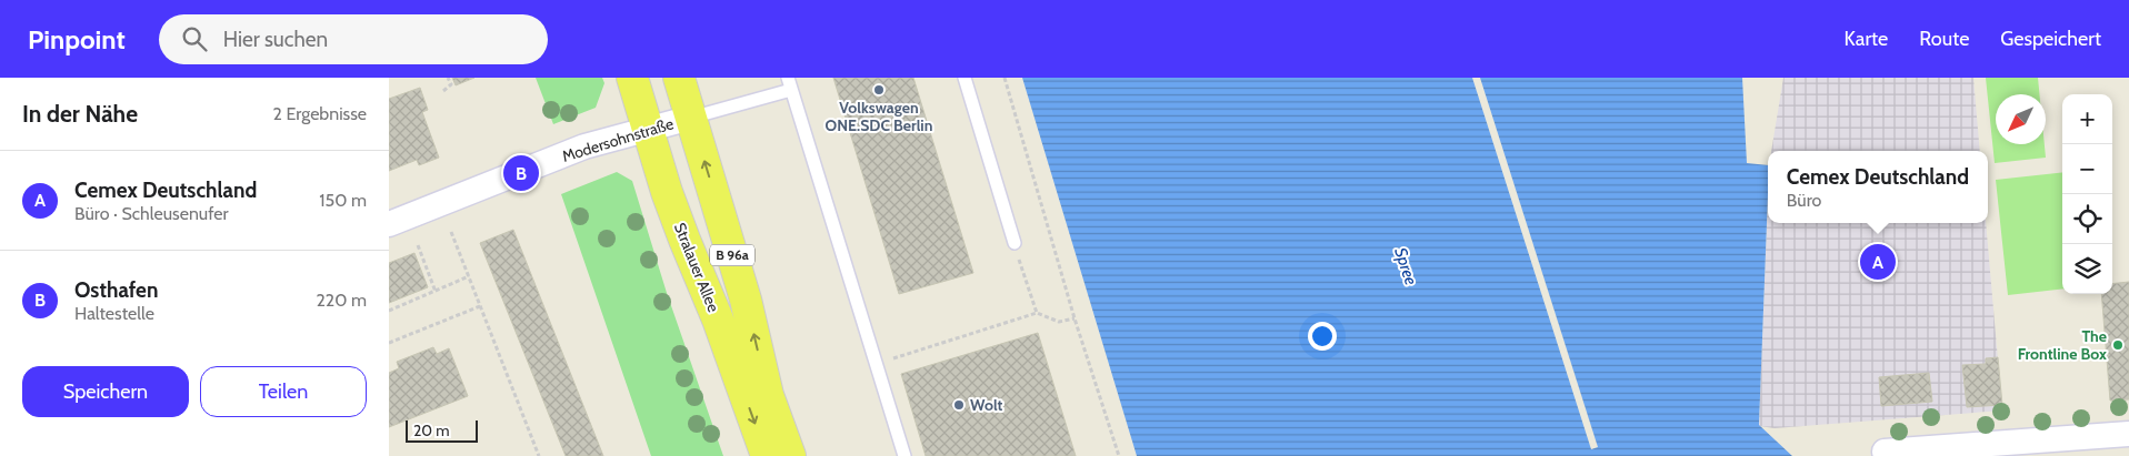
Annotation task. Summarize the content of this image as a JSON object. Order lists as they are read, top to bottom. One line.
{"streets":{"main road":["B 96a","Stralauer Allee"],"street":["Modersohnstraße"]},"crossings":[["Modersohnstraße","B 96a"],["Modersohnstraße","Stralauer Allee"]],"water":["Spree"],"places":["Volkswagen ONE.SDC Berlin","The Frontline Box","Wolt"],"scale_bar":"20 m","north":"bottom left","page":{"header":"Pinpoint","search":"Hier suchen","nav":["Karte","Route","Gespeichert"],"heading":["In der Nähe","2 Ergebnisse"],"map_buttons":["+","−"],"list":[{"mark":"A","name":"Cemex Deutschland","note":"Büro · Schleusenufer","value":"150 m"},{"mark":"B","name":"Osthafen","note":"Haltestelle","value":"220 m"}],"popup":["Cemex Deutschland","Büro"],"pins":["B","A"],"buttons":["Speichern","Teilen"],"scale":"20 m"}}
